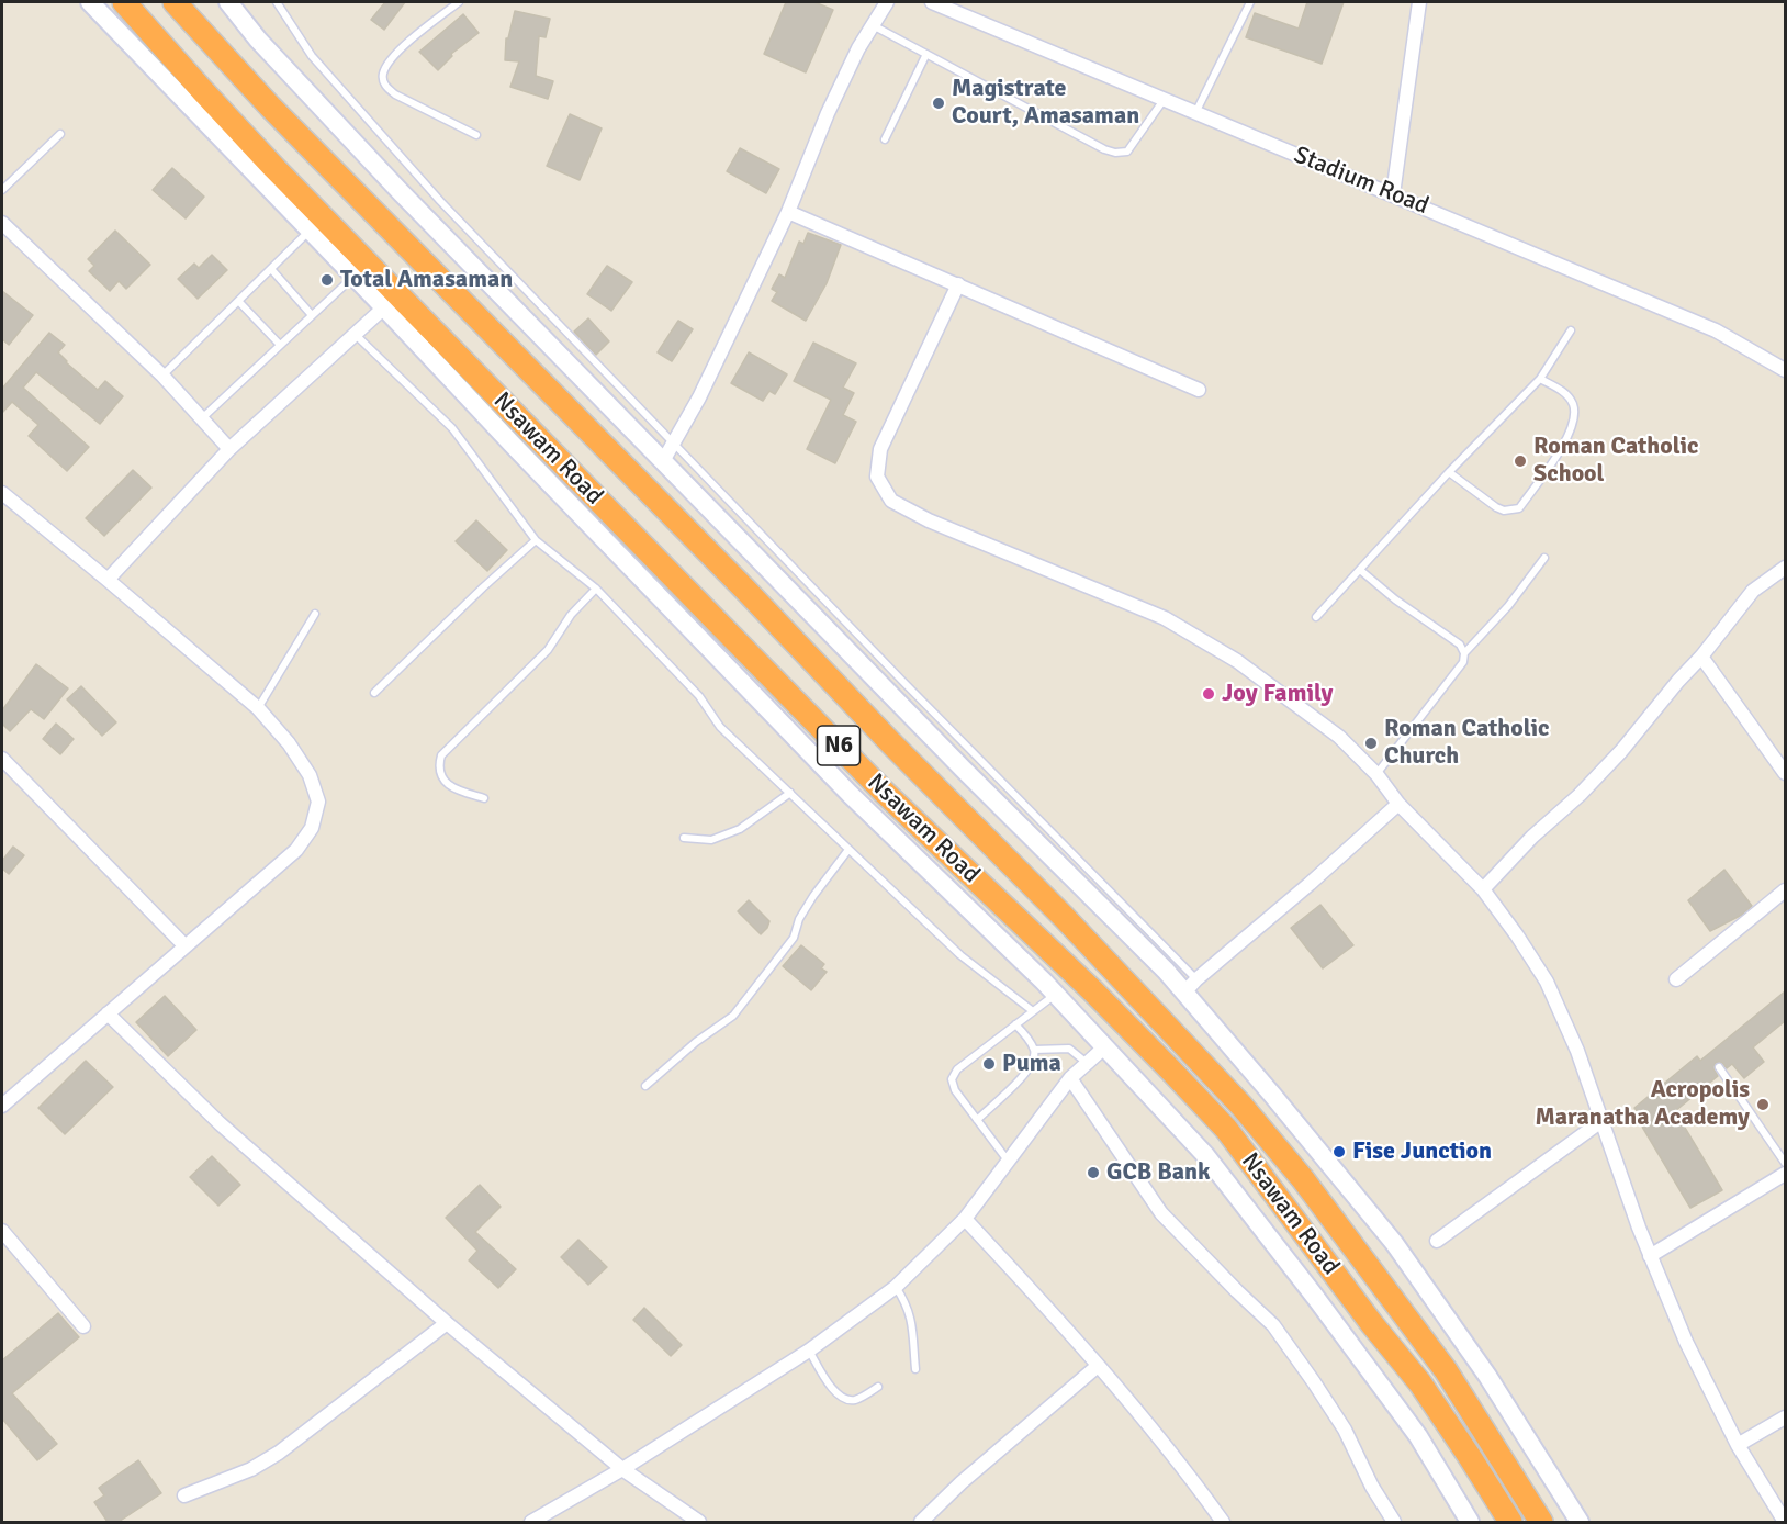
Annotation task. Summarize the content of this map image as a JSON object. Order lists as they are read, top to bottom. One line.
{"streets":{"highway":["Nsawam Road","N6"],"street":["Stadium Road"]},"places":["Magistrate Court, Amasaman","Total Amasaman","Roman Catholic School","Joy Family","Roman Catholic Church","Puma","Acropolis Maranatha Academy","Fise Junction","GCB Bank"]}
